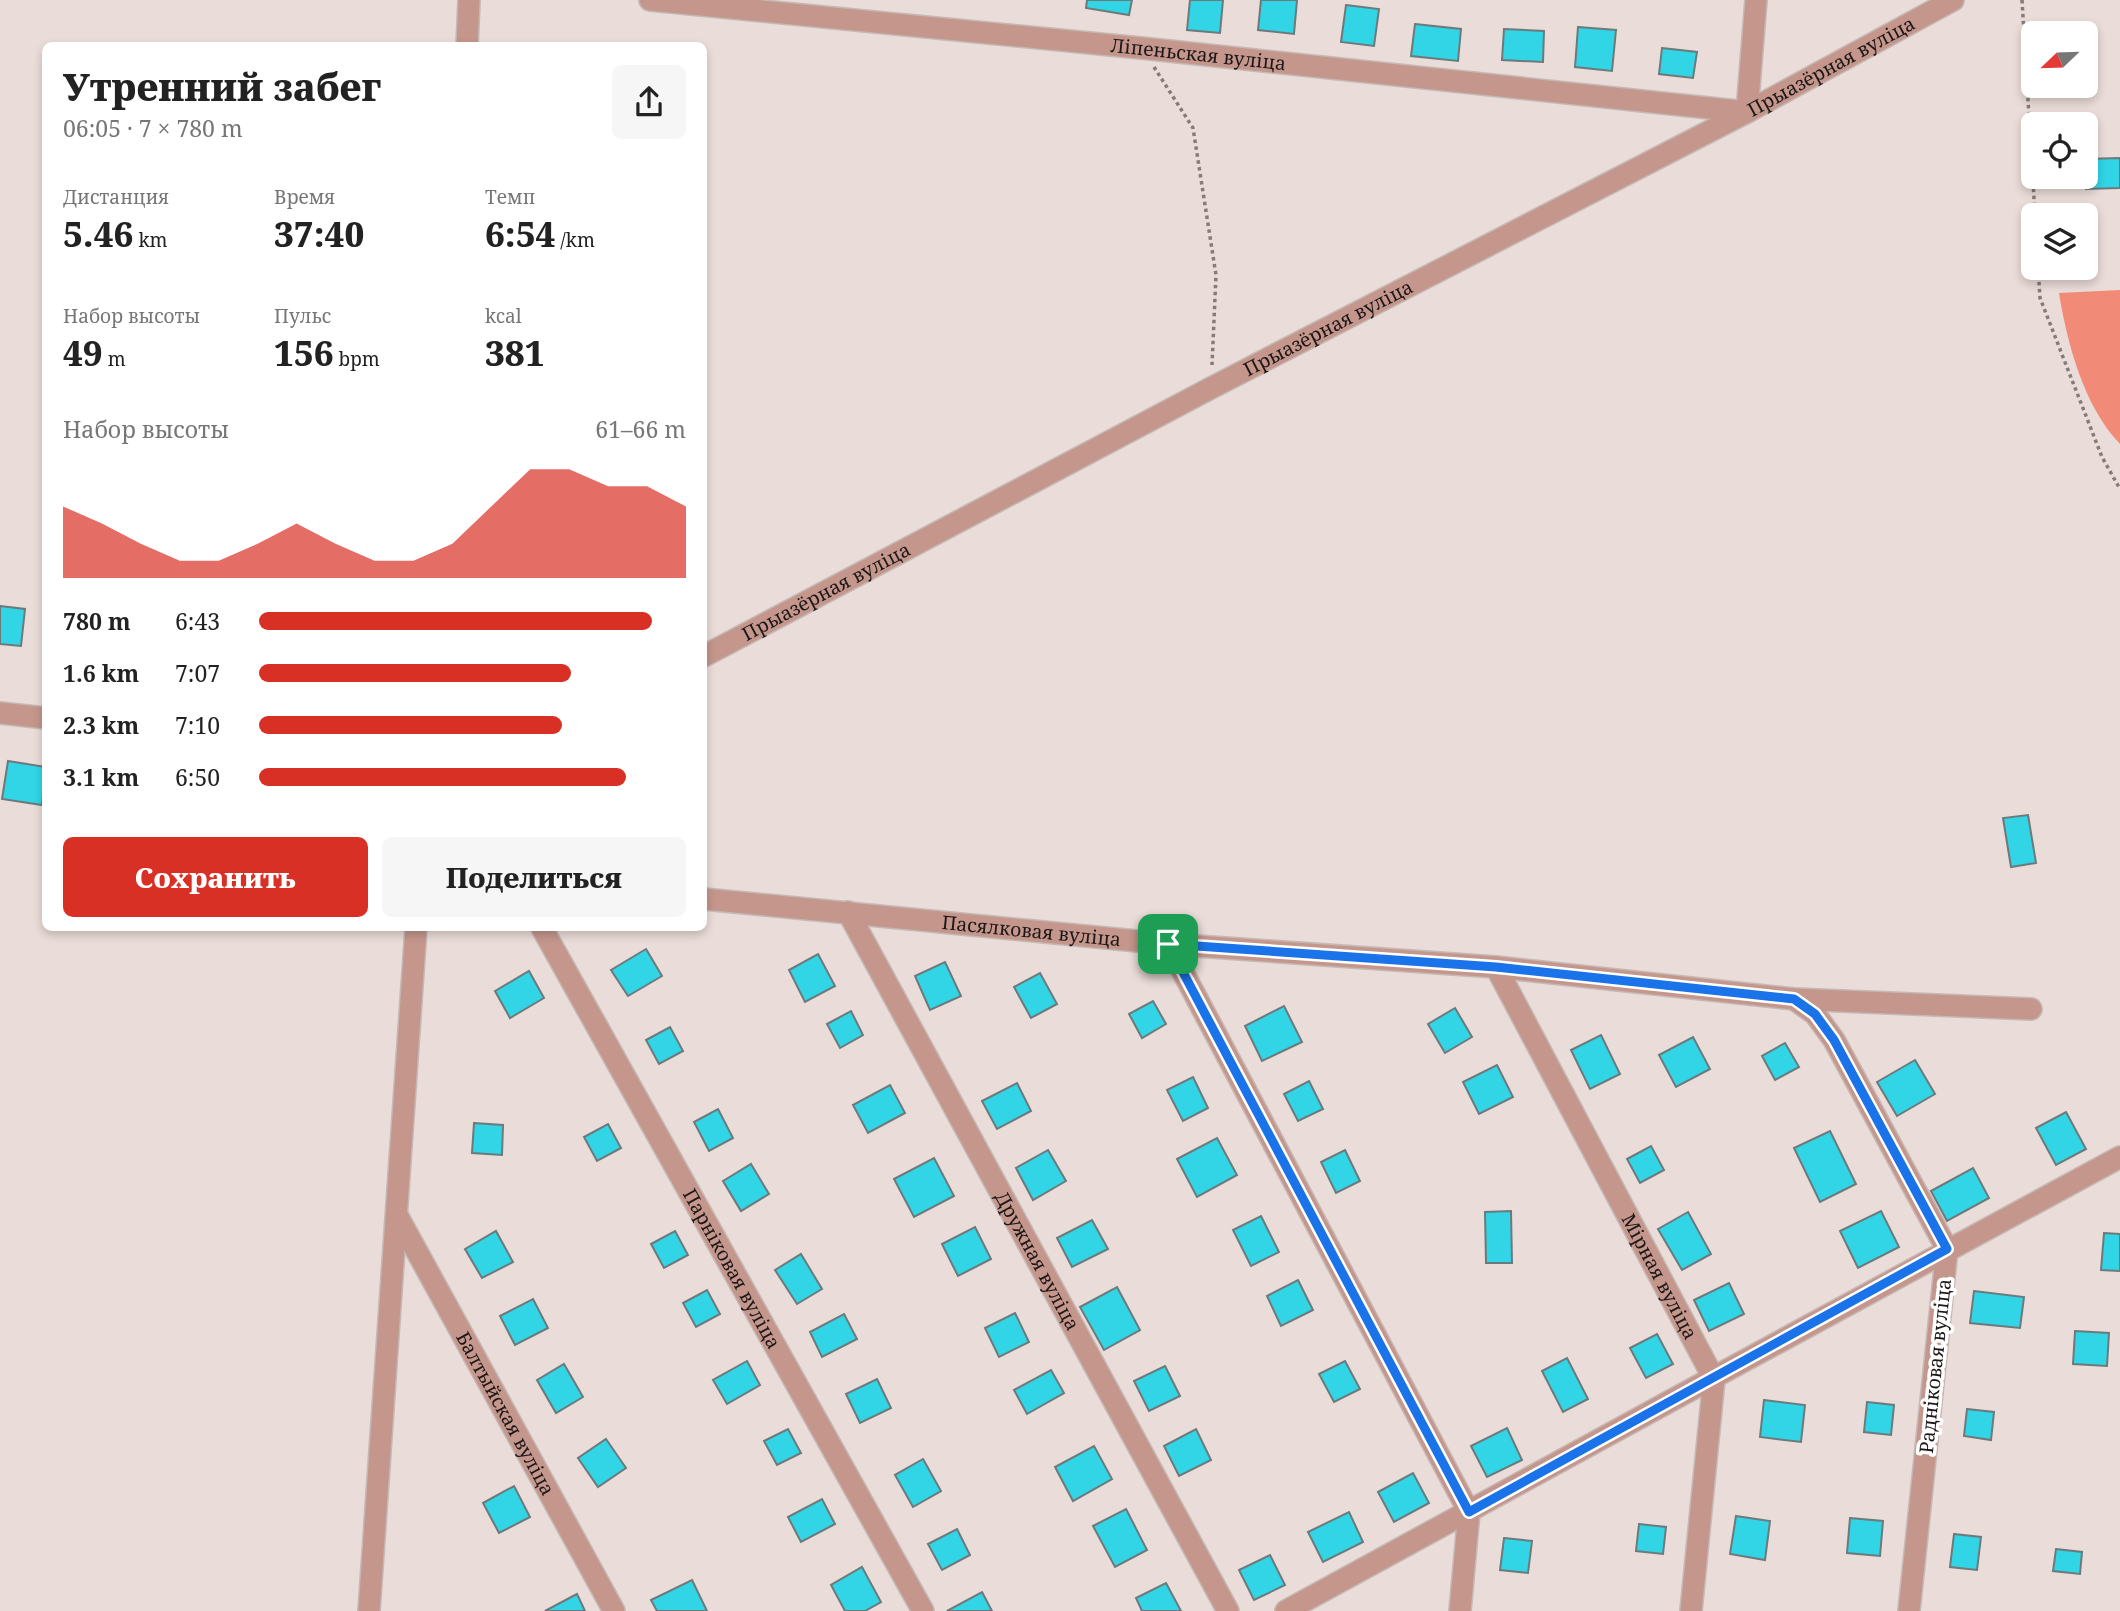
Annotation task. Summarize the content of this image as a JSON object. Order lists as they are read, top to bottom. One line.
{"streets":{"street":["Ліпеньская вуліца","Прыазёрная вуліца","Пасялковая вуліца","Дружная вуліца","Парніковая вуліца","Мірная вуліца","Радніковая вуліца","Балтыйская вуліца"]},"crossings":[["Ліпеньская вуліца","Прыазёрная вуліца"],["Пасялковая вуліца","Дружная вуліца"],["Пасялковая вуліца","Мірная вуліца"]],"north":"bottom left","page":{"heading":["Утренний забег","06:05 · 7 × 780 m"],"stats":[["Дистанция","5.46 km"],["Время","37:40"],["Темп","6:54 /km"],["Набор высоты","49 m"],["Пульс","156 bpm"],["kcal","381"]],"chart":["Набор высоты","61–66 m"],"list":[{"name":"780 m","note":"6:43"},{"name":"1.6 km","note":"7:07"},{"name":"2.3 km","note":"7:10"},{"name":"3.1 km","note":"6:50"}],"buttons":["Сохранить","Поделиться"]}}
